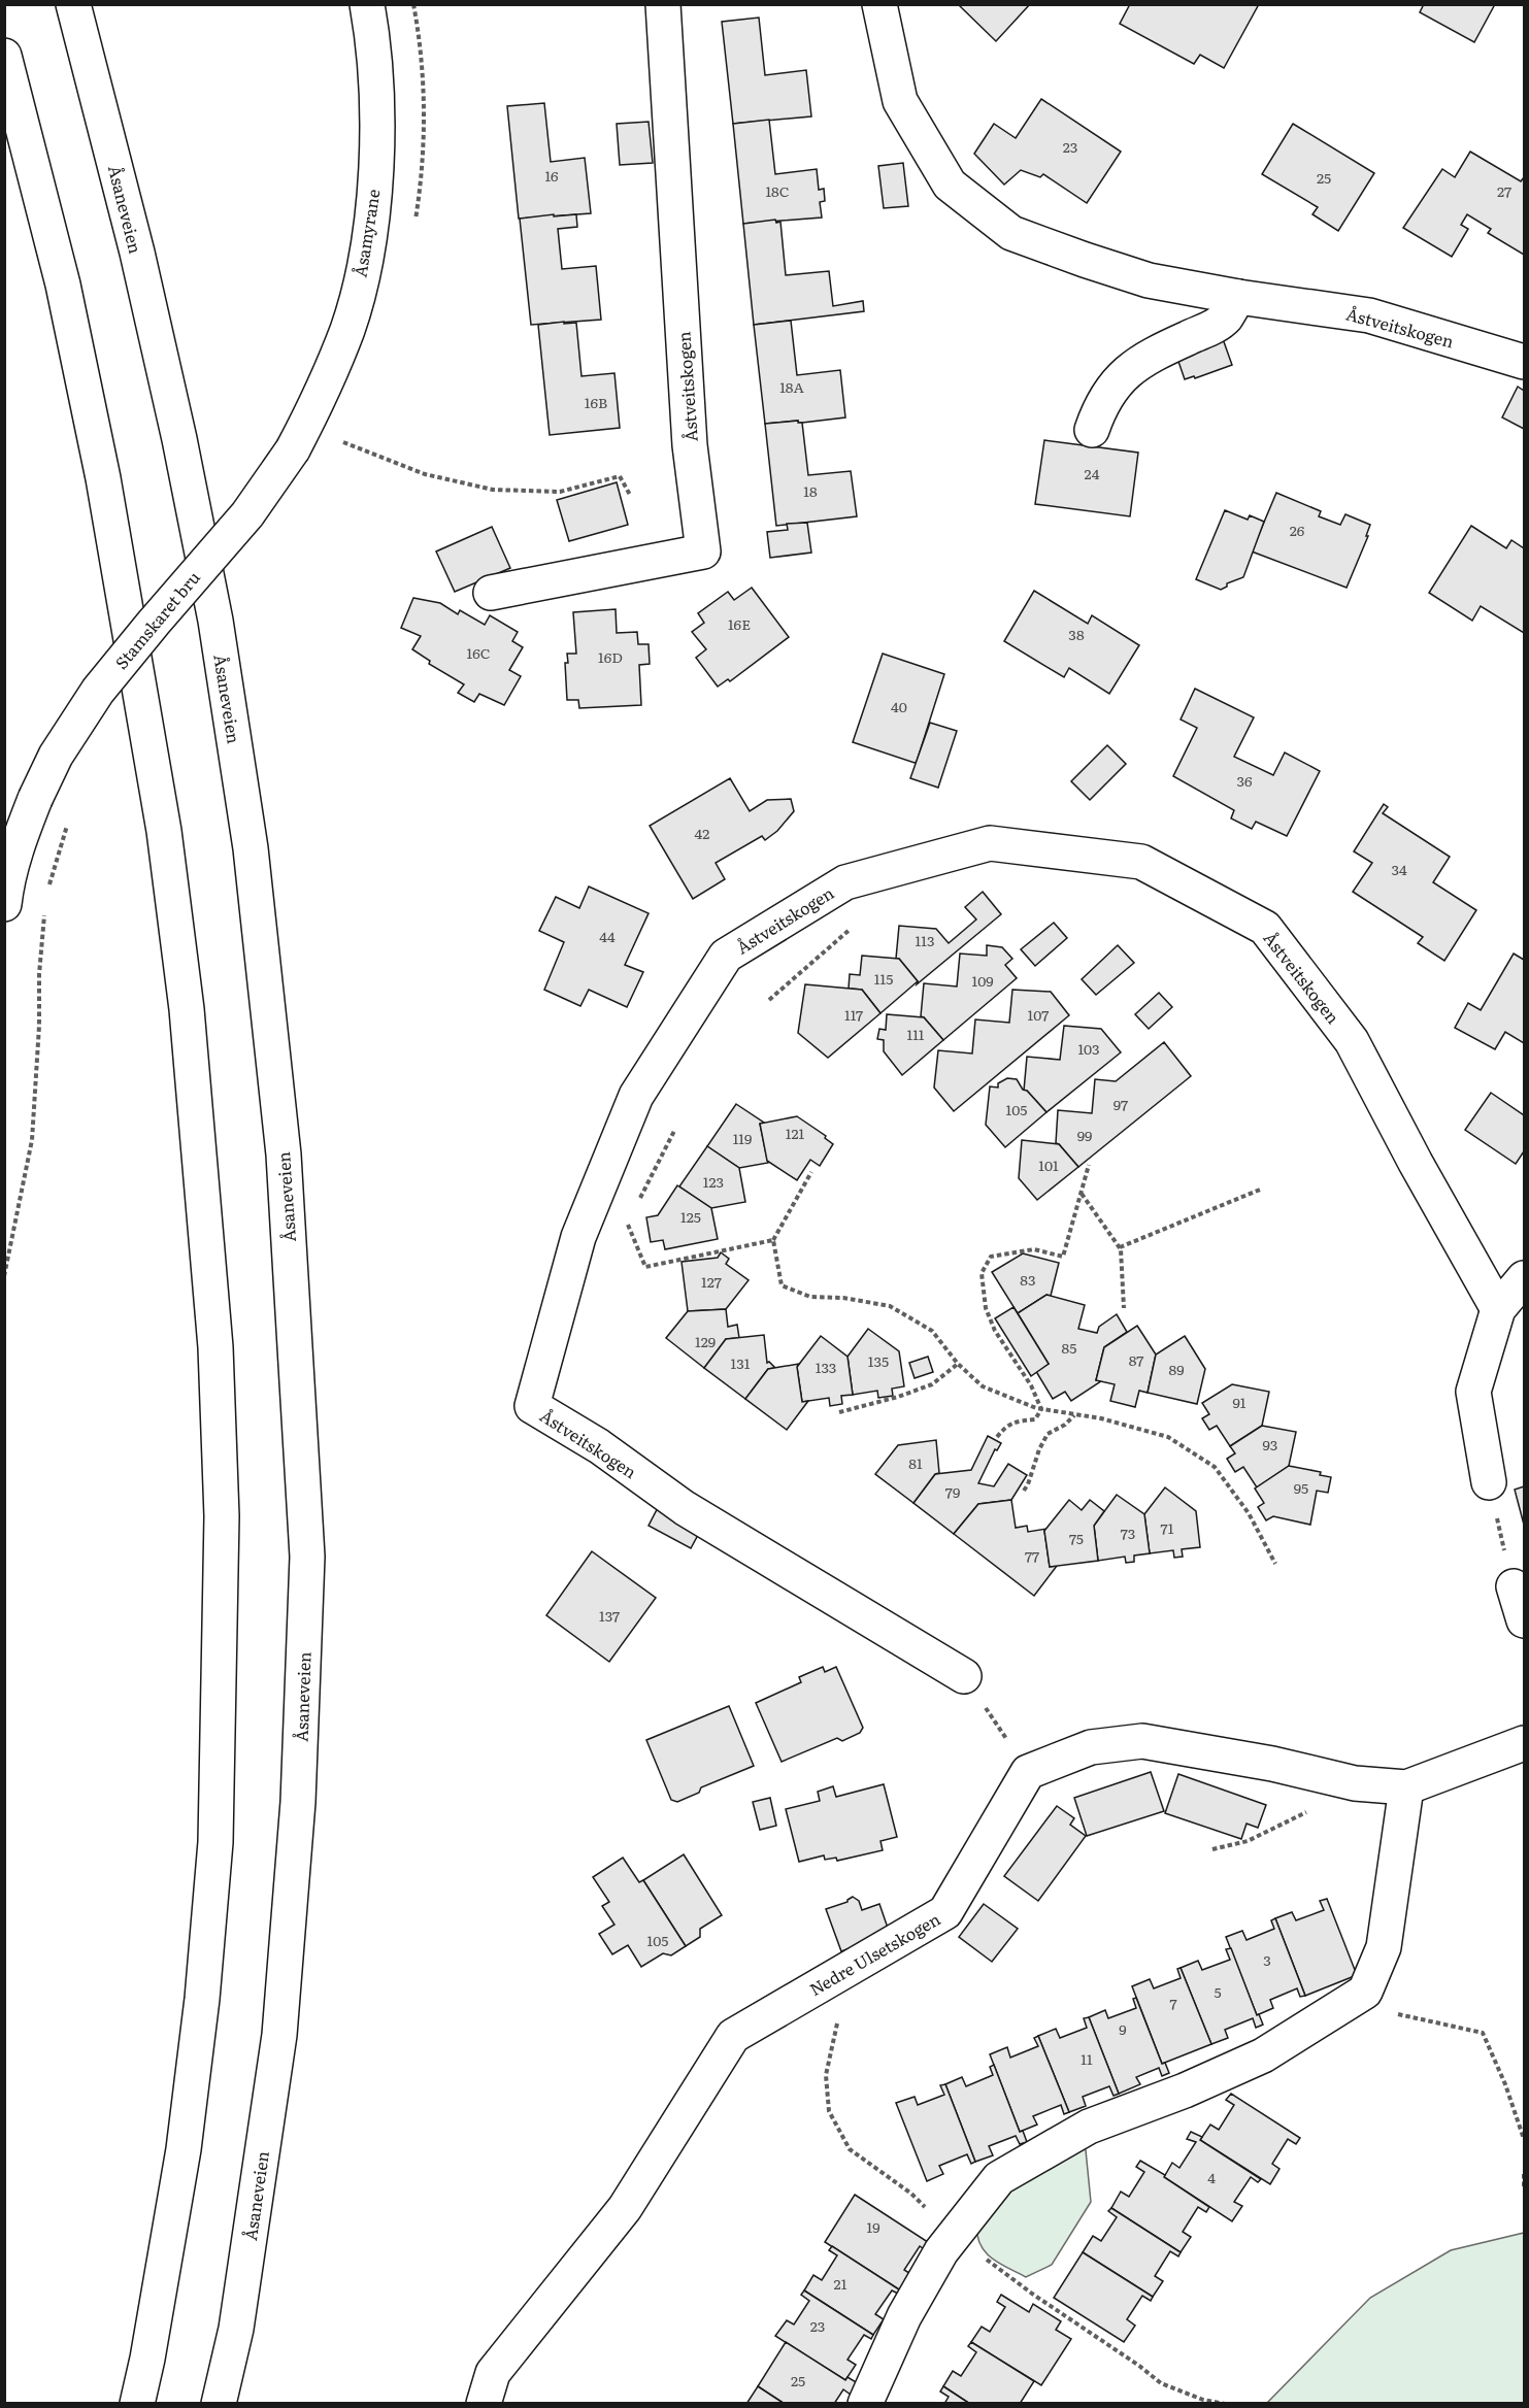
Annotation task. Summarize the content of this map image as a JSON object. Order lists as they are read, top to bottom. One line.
{"streets":{"main road":["Åsaneveien","Åsamyrane","Åstveitskogen","Stamskaret bru","Nedre Ulsetskogen"]},"crossings":[["Åsamyrane","Stamskaret bru"]],"house_numbers":["23","16","25","18C","27","18A","16B","24","18","26","16E","38","16C","16D","40","36","42","34","44","113","115","109","117","107","111","103","97","105","121","99","119","101","123","125","83","127","129","85","87","135","131","133","89","91","93","81","95","79","71","73","75","77","137","105","3","5","7","9","11","4","19","21","23","25"]}
